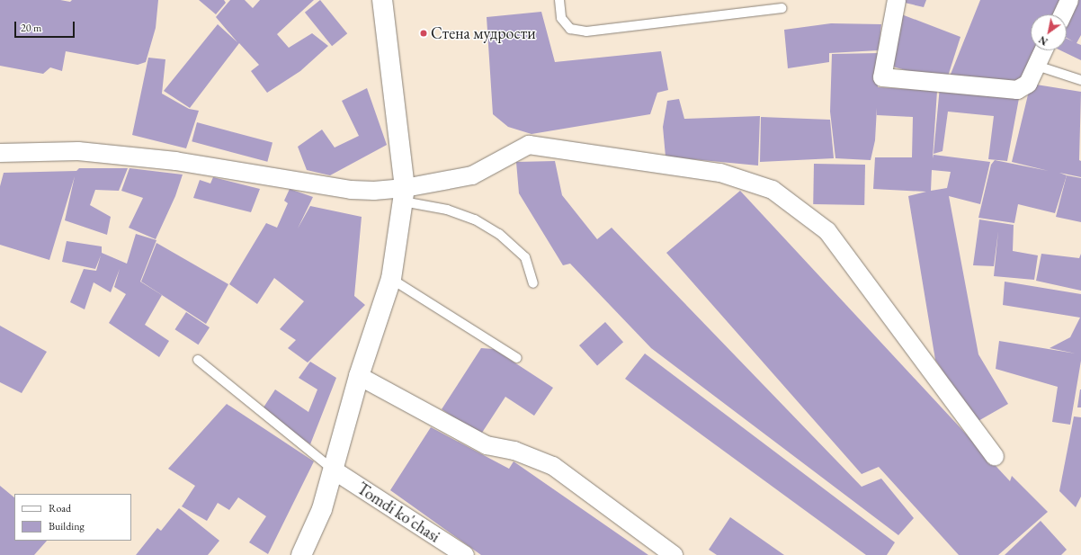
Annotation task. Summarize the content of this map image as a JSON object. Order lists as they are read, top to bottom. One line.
{"streets":{"street":["Tomdi ko'chasi"]},"places":["Стена мудрости"],"legend":["Road","Building"],"scale_bar":"20 m","north":"bottom left"}
